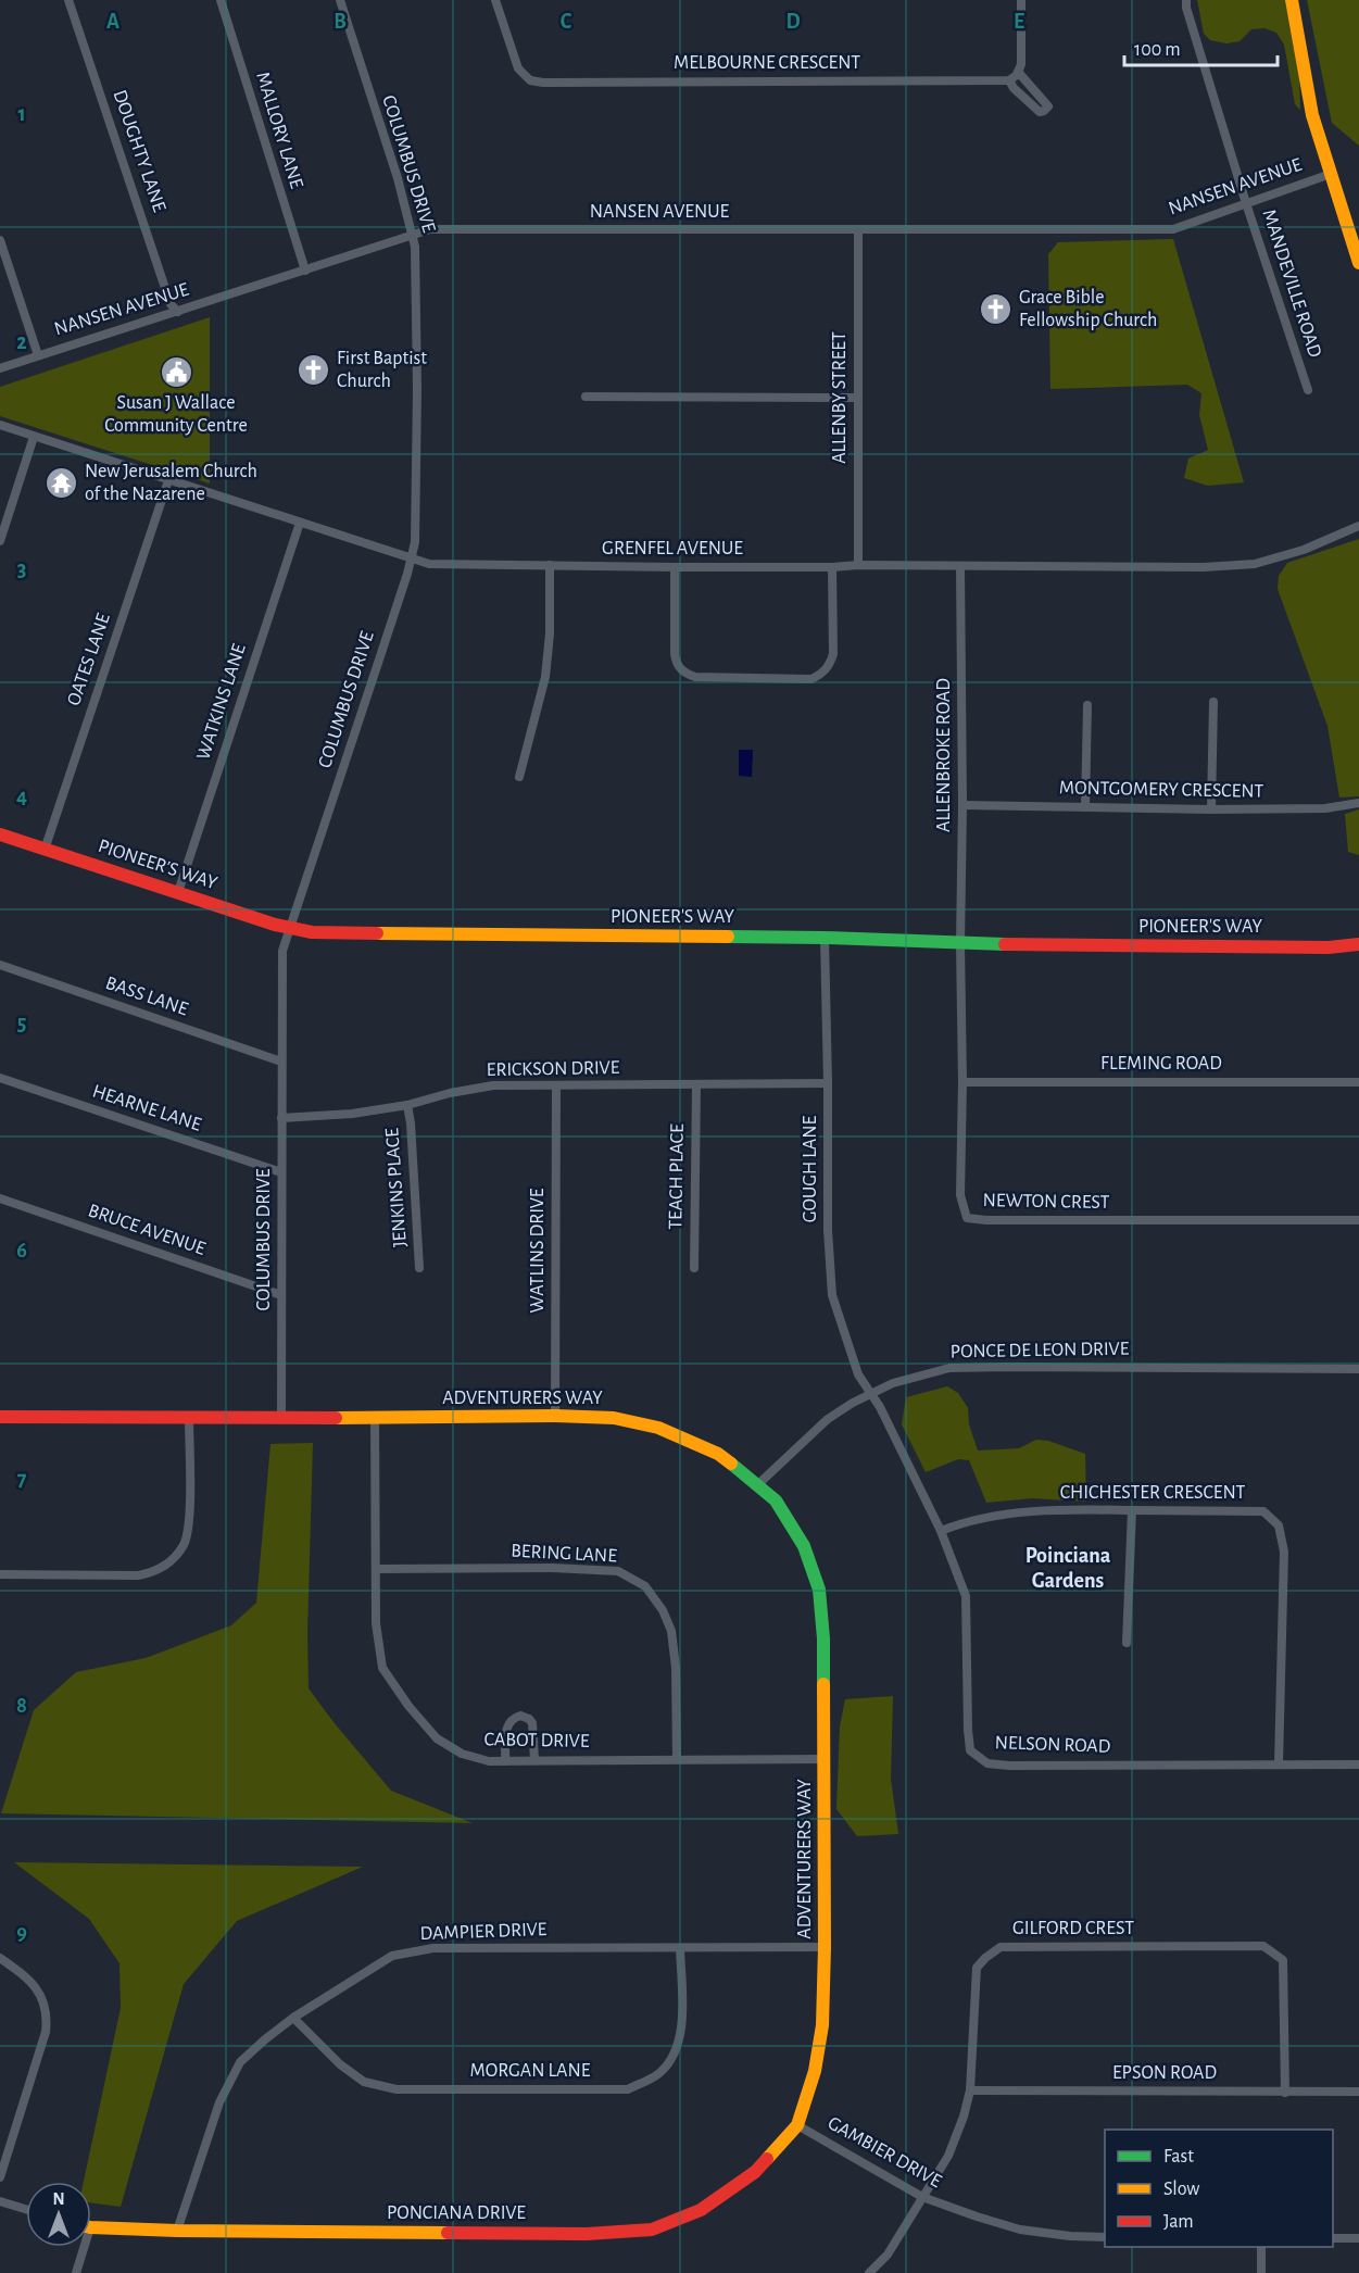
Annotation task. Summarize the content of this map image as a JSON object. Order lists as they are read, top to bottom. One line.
{"streets":{"street":["MELBOURNE CRESCENT","MALLORY LANE","DOUGHTY LANE","COLUMBUS DRIVE","NANSEN AVENUE","MANDEVILLE ROAD","ALLENBY STREET","GRENFEL AVENUE","OATES LANE","WATKINS LANE","ALLENBROKE ROAD","MONTGOMERY CRESCENT","PIONEER'S WAY","BASS LANE","FLEMING ROAD","ERICKSON DRIVE","HEARNE LANE","GOUGH LANE","TEACH PLACE","JENKINS PLACE","NEWTON CREST","BRUCE AVENUE","WATLINS DRIVE","PONCE DE LEON DRIVE","ADVENTURERS WAY","CHICHESTER CRESCENT","BERING LANE","CABOT DRIVE","NELSON ROAD","GILFORD CREST","DAMPIER DRIVE","MORGAN LANE","EPSON ROAD","GAMBIER DRIVE","PONCIANA DRIVE"]},"crossings":[["MALLORY LANE","NANSEN AVENUE"],["DOUGHTY LANE","NANSEN AVENUE"],["COLUMBUS DRIVE","NANSEN AVENUE"],["COLUMBUS DRIVE","GRENFEL AVENUE"],["COLUMBUS DRIVE","PIONEER'S WAY"],["COLUMBUS DRIVE","BASS LANE"],["COLUMBUS DRIVE","ERICKSON DRIVE"],["COLUMBUS DRIVE","HEARNE LANE"],["COLUMBUS DRIVE","BRUCE AVENUE"],["COLUMBUS DRIVE","ADVENTURERS WAY"],["NANSEN AVENUE","MANDEVILLE ROAD"],["NANSEN AVENUE","ALLENBY STREET"],["ALLENBY STREET","GRENFEL AVENUE"],["GRENFEL AVENUE","OATES LANE"],["GRENFEL AVENUE","WATKINS LANE"],["GRENFEL AVENUE","ALLENBROKE ROAD"],["OATES LANE","PIONEER'S WAY"],["WATKINS LANE","PIONEER'S WAY"],["ALLENBROKE ROAD","MONTGOMERY CRESCENT"],["ALLENBROKE ROAD","PIONEER'S WAY"],["ALLENBROKE ROAD","NEWTON CREST"],["PIONEER'S WAY","GOUGH LANE"],["PIONEER'S WAY","NEWTON CREST"],["FLEMING ROAD","NEWTON CREST"],["ERICKSON DRIVE","GOUGH LANE"],["ERICKSON DRIVE","TEACH PLACE"],["ERICKSON DRIVE","JENKINS PLACE"],["ERICKSON DRIVE","WATLINS DRIVE"],["GOUGH LANE","PONCE DE LEON DRIVE"],["GOUGH LANE","NELSON ROAD"],["WATLINS DRIVE","ADVENTURERS WAY"],["PONCE DE LEON DRIVE","ADVENTURERS WAY"],["PONCE DE LEON DRIVE","NELSON ROAD"],["ADVENTURERS WAY","CABOT DRIVE"],["ADVENTURERS WAY","DAMPIER DRIVE"],["ADVENTURERS WAY","GAMBIER DRIVE"],["ADVENTURERS WAY","PONCIANA DRIVE"],["CHICHESTER CRESCENT","NELSON ROAD"],["BERING LANE","CABOT DRIVE"],["GILFORD CREST","EPSON ROAD"],["GILFORD CREST","GAMBIER DRIVE"],["DAMPIER DRIVE","MORGAN LANE"],["DAMPIER DRIVE","PONCIANA DRIVE"],["GAMBIER DRIVE","PONCIANA DRIVE"]],"districts":["Poinciana Gardens"],"places":{"church":["Grace Bible Fellowship Church","First Baptist Church"],"public building":["Susan J Wallace Community Centre"],"temple":["New Jerusalem Church of the Nazarene"]},"legend":["Fast","Slow","Jam"],"scale_bar":"100 m","north":"top","grid":{"columns":["A","B","C","D","E"],"rows":["1","2","3","4","5","6","7","8","9"]}}
